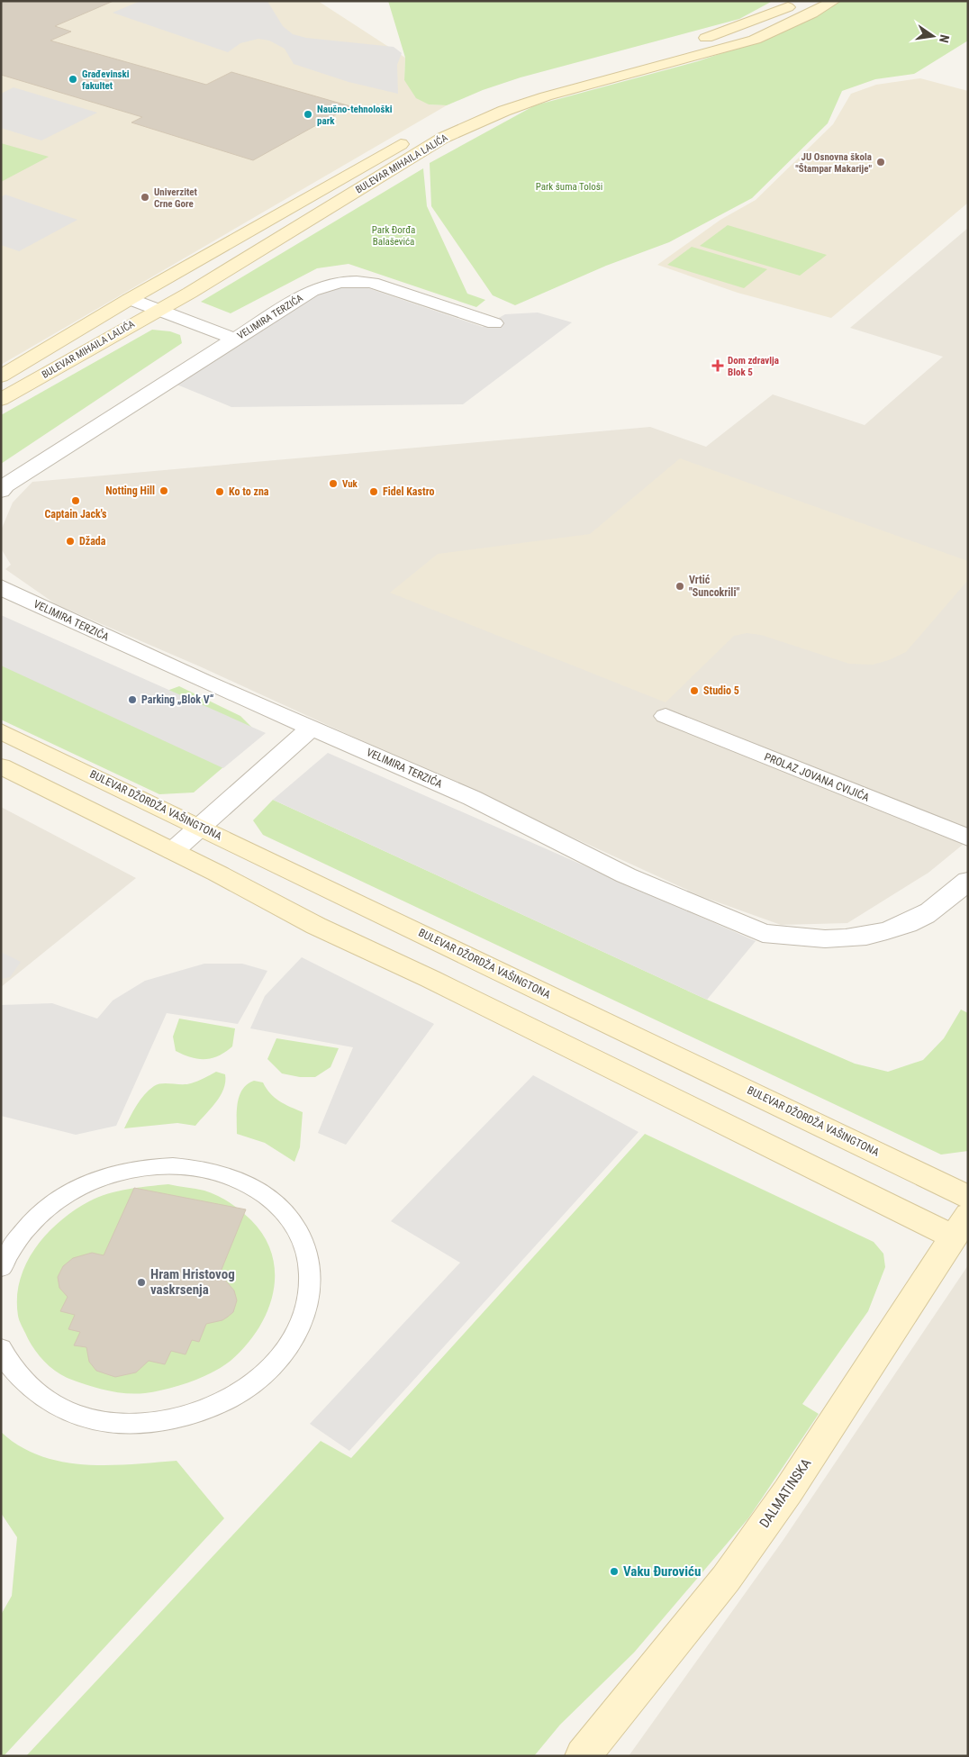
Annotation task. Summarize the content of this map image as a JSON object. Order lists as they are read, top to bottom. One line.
{"streets":{"main road":["BULEVAR MIHAILA LALIĆA","BULEVAR DŽORDŽA VAŠINGTONA","DALMATINSKA"],"street":["VELIMIRA TERZIĆA","PROLAZ JOVANA CVIJIĆA"]},"parks":["Park šuma Tološi","Park Đorđa Balaševića"],"places":{"other":["Građevinski fakultet","Naučno-tehnološki park","JU Osnovna škola \"Štampar Makarije\"","Univerzitet Crne Gore","Vuk","Notting Hill","Ko to zna","Fidel Kastro","Captain Jack's","Džada","Vrtić \"Suncokrili\"","Studio 5","Parking „Blok V“","Hram Hristovog vaskrsenja","Vaku Đuroviću"],"health":["Dom zdravlja Blok 5"]},"north":"right"}
